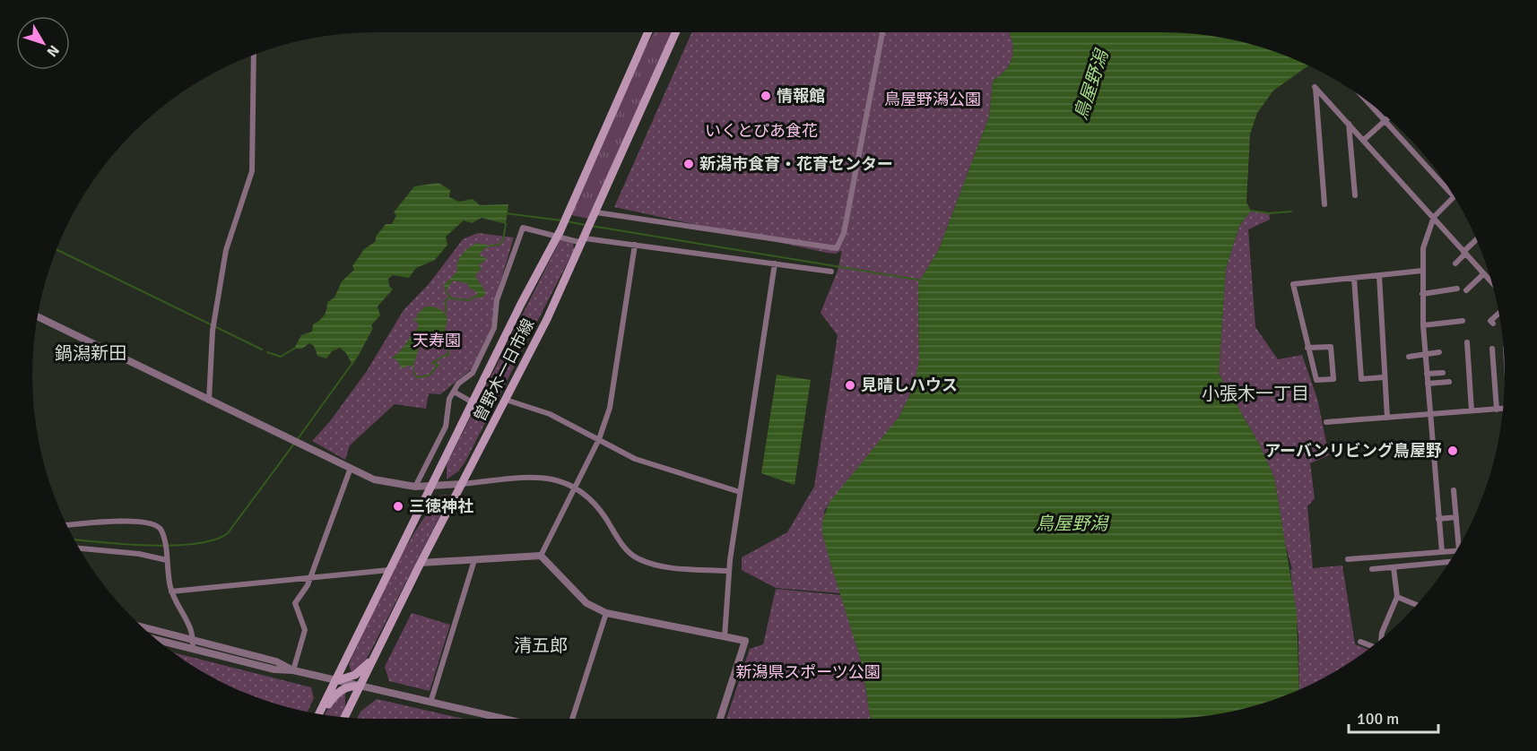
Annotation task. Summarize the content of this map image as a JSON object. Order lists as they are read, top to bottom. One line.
{"streets":{"main road":["曽野木一日市線"]},"districts":["鍋潟新田","小張木一丁目","清五郎"],"water":["鳥屋野潟"],"parks":["鳥屋野潟公園","いくとぴあ食花","天寿園","新潟県スポーツ公園"],"places":["情報館","新潟市食育・花育センター","見晴しハウス","アーバンリビング鳥屋野","三徳神社"],"scale_bar":"100 m","north":"bottom right"}
